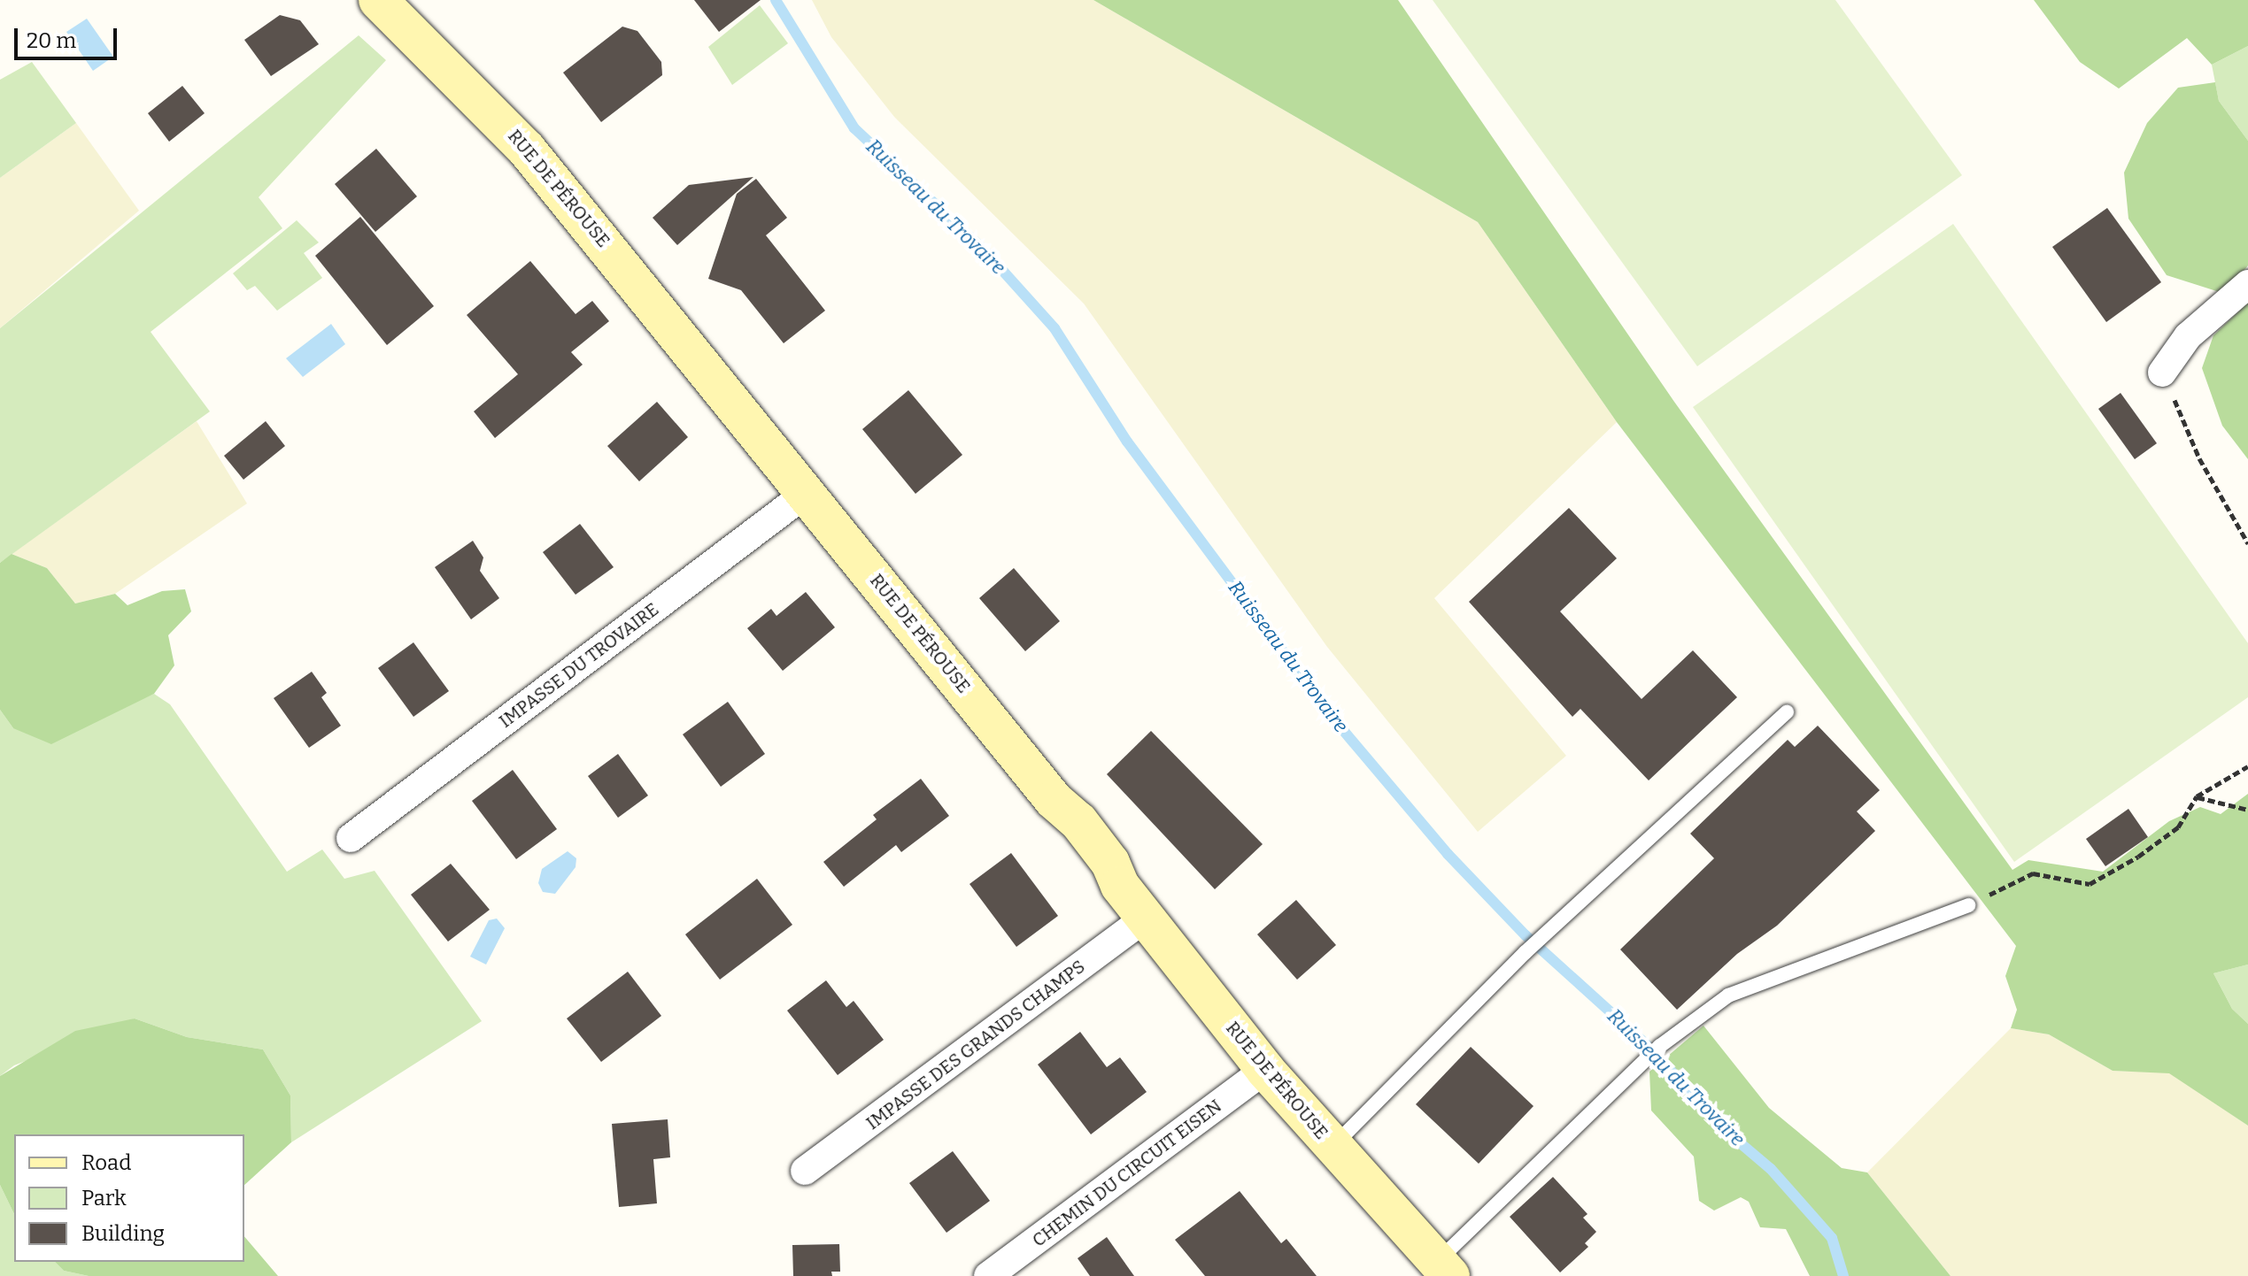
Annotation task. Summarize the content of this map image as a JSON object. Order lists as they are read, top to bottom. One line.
{"streets":{"street":["RUE DE PÉROUSE","IMPASSE DU TROVAIRE","IMPASSE DES GRANDS CHAMPS","CHEMIN DU CIRCUIT EISEN"]},"crossings":[["RUE DE PÉROUSE","IMPASSE DU TROVAIRE"],["RUE DE PÉROUSE","IMPASSE DES GRANDS CHAMPS"],["RUE DE PÉROUSE","CHEMIN DU CIRCUIT EISEN"]],"water":["Ruisseau du Trovaire"],"legend":["Road","Park","Building"],"scale_bar":"20 m"}
